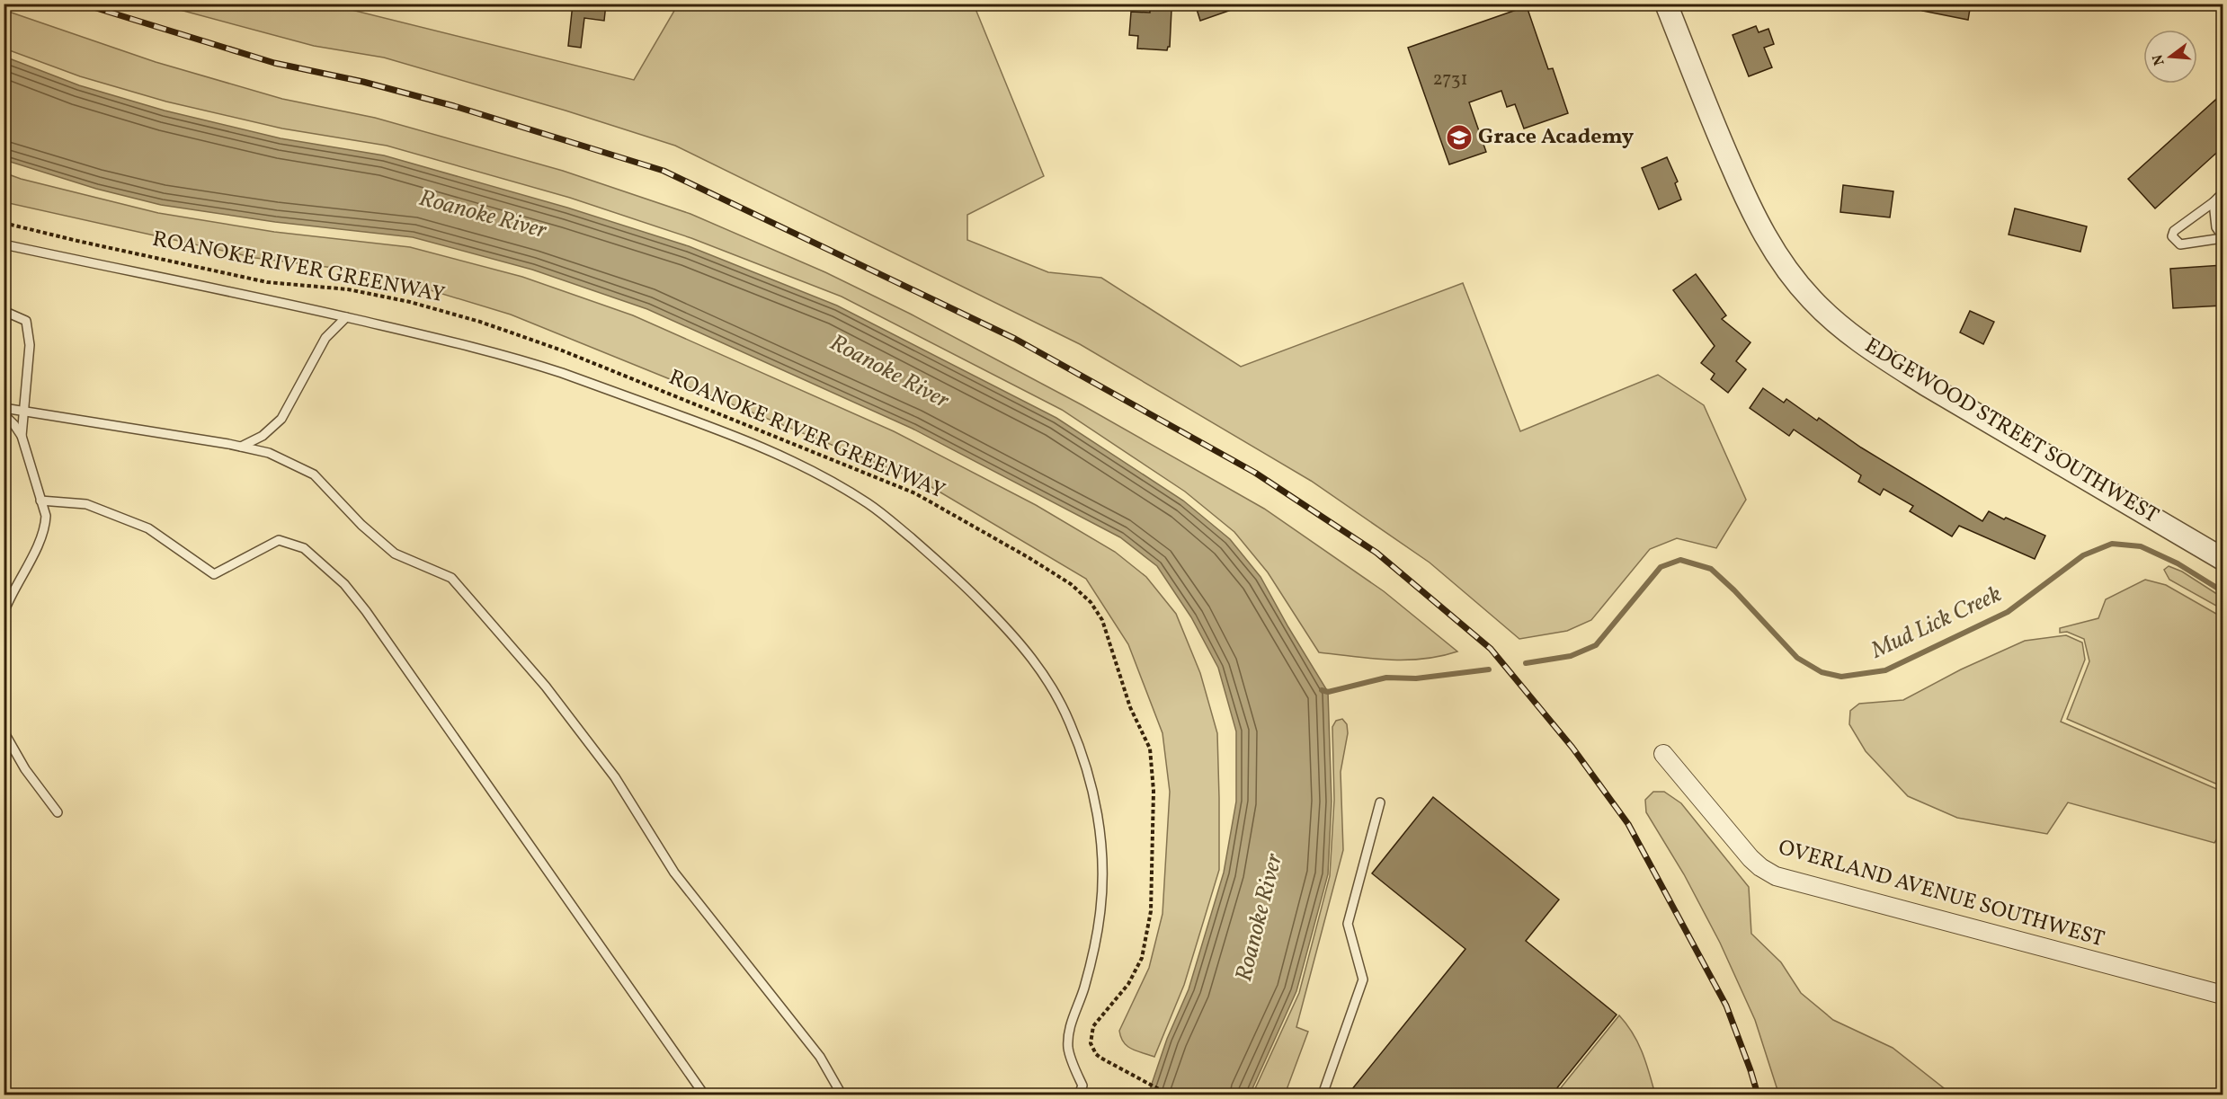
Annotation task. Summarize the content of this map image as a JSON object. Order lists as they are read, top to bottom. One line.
{"streets":{"street":["EDGEWOOD STREET SOUTHWEST","OVERLAND AVENUE SOUTHWEST"],"path":["ROANOKE RIVER GREENWAY"]},"water":["Roanoke River","Mud Lick Creek"],"places":{"school or university":["Grace Academy"]},"house_numbers":["2731"],"north":"left"}
